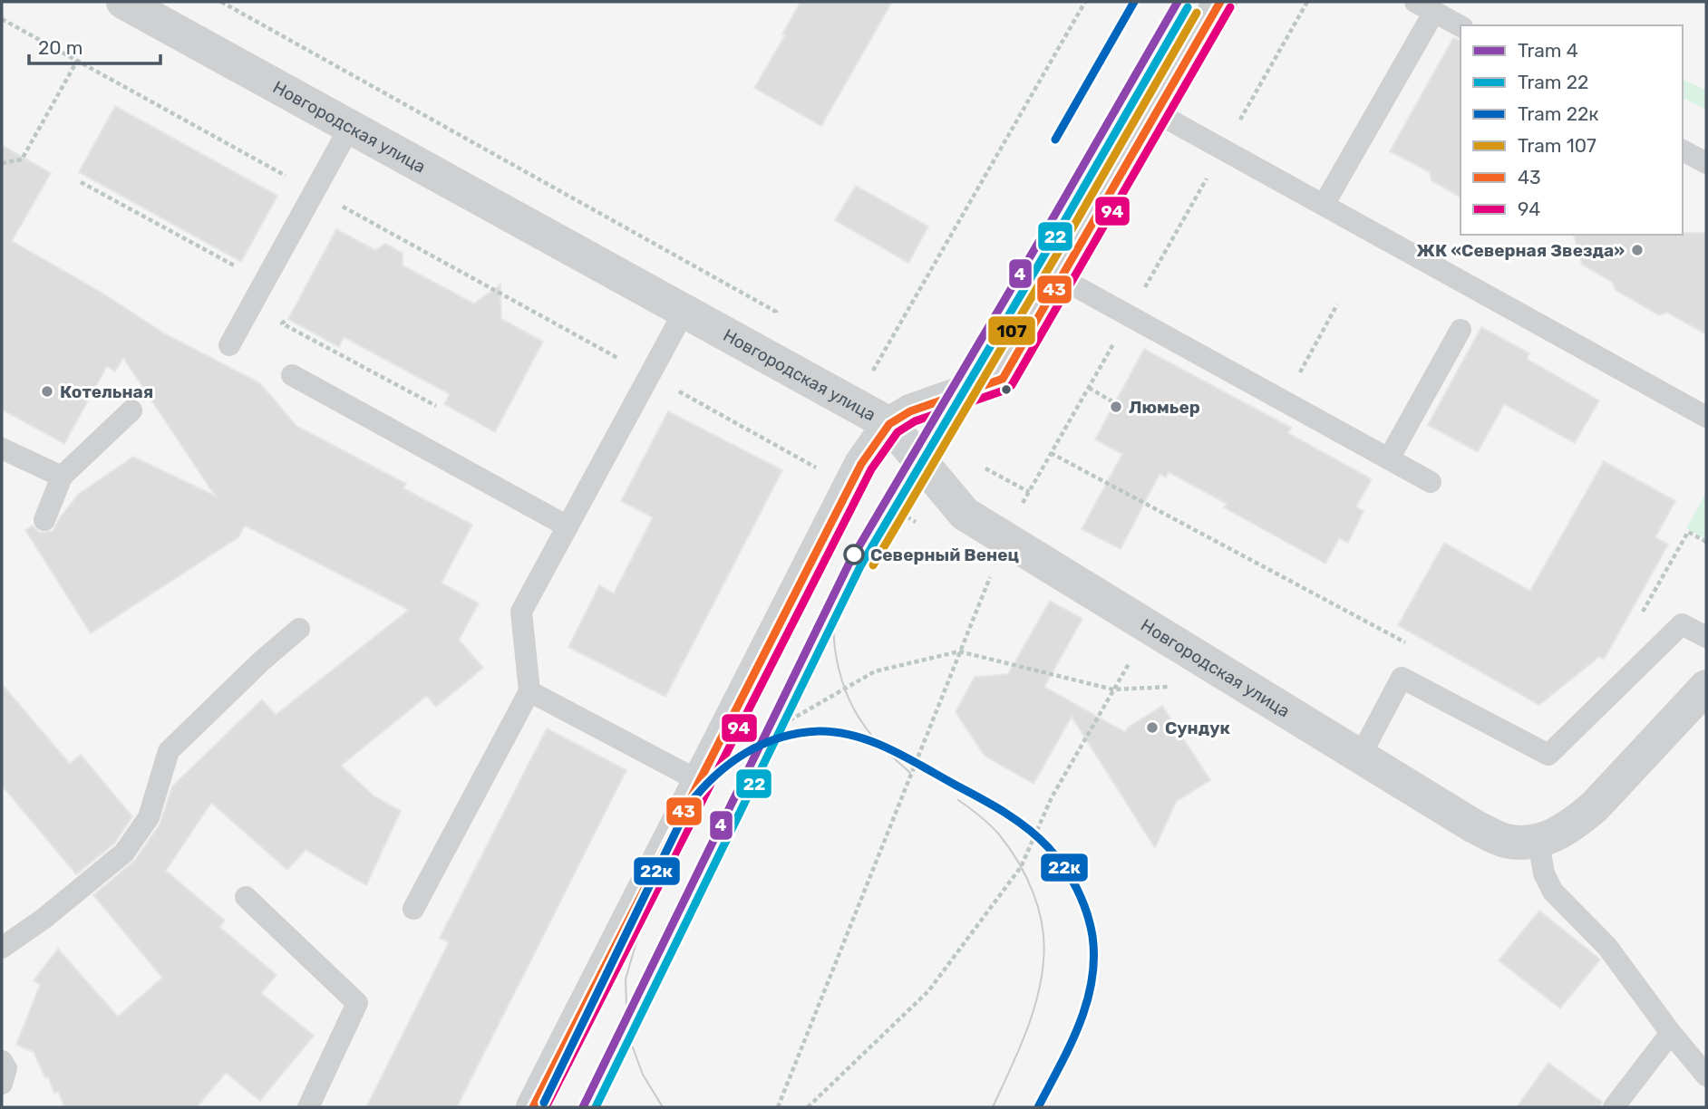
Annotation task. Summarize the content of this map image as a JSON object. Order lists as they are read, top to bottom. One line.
{"streets":{"street":["Новгородская улица"]},"places":["ЖК «Северная Звезда»","Котельная","Люмьер","Северный Венец","Сундук"],"lines":["tram line 4","tram line 22к","transit line 43","tram line 22","transit line 94","tram line 107"],"legend":["Tram 4","Tram 22","Tram 22к","Tram 107","43","94"],"scale_bar":"20 m"}
